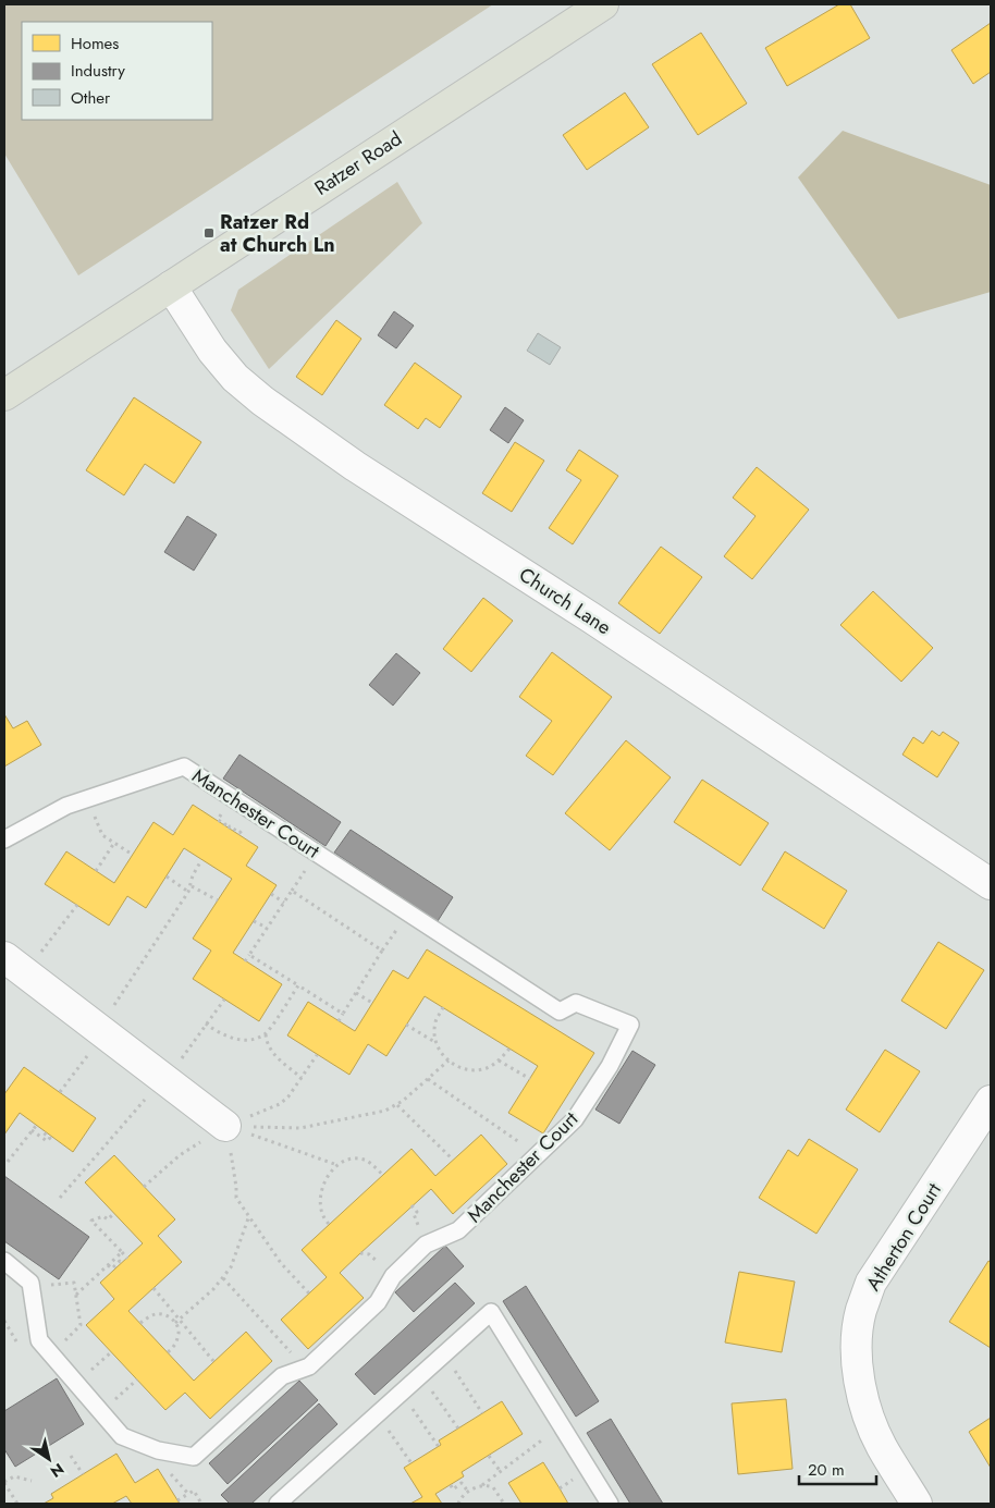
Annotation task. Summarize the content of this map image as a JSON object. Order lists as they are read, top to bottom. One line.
{"streets":{"main road":["Ratzer Road"],"street":["Church Lane","Atherton Court"],"lane":["Manchester Court"]},"crossings":[["Ratzer Road","Church Lane"]],"places":{"transit":["Ratzer Rd at Church Ln"]},"legend":["Homes","Industry","Other"],"scale_bar":"20 m","north":"bottom right"}
